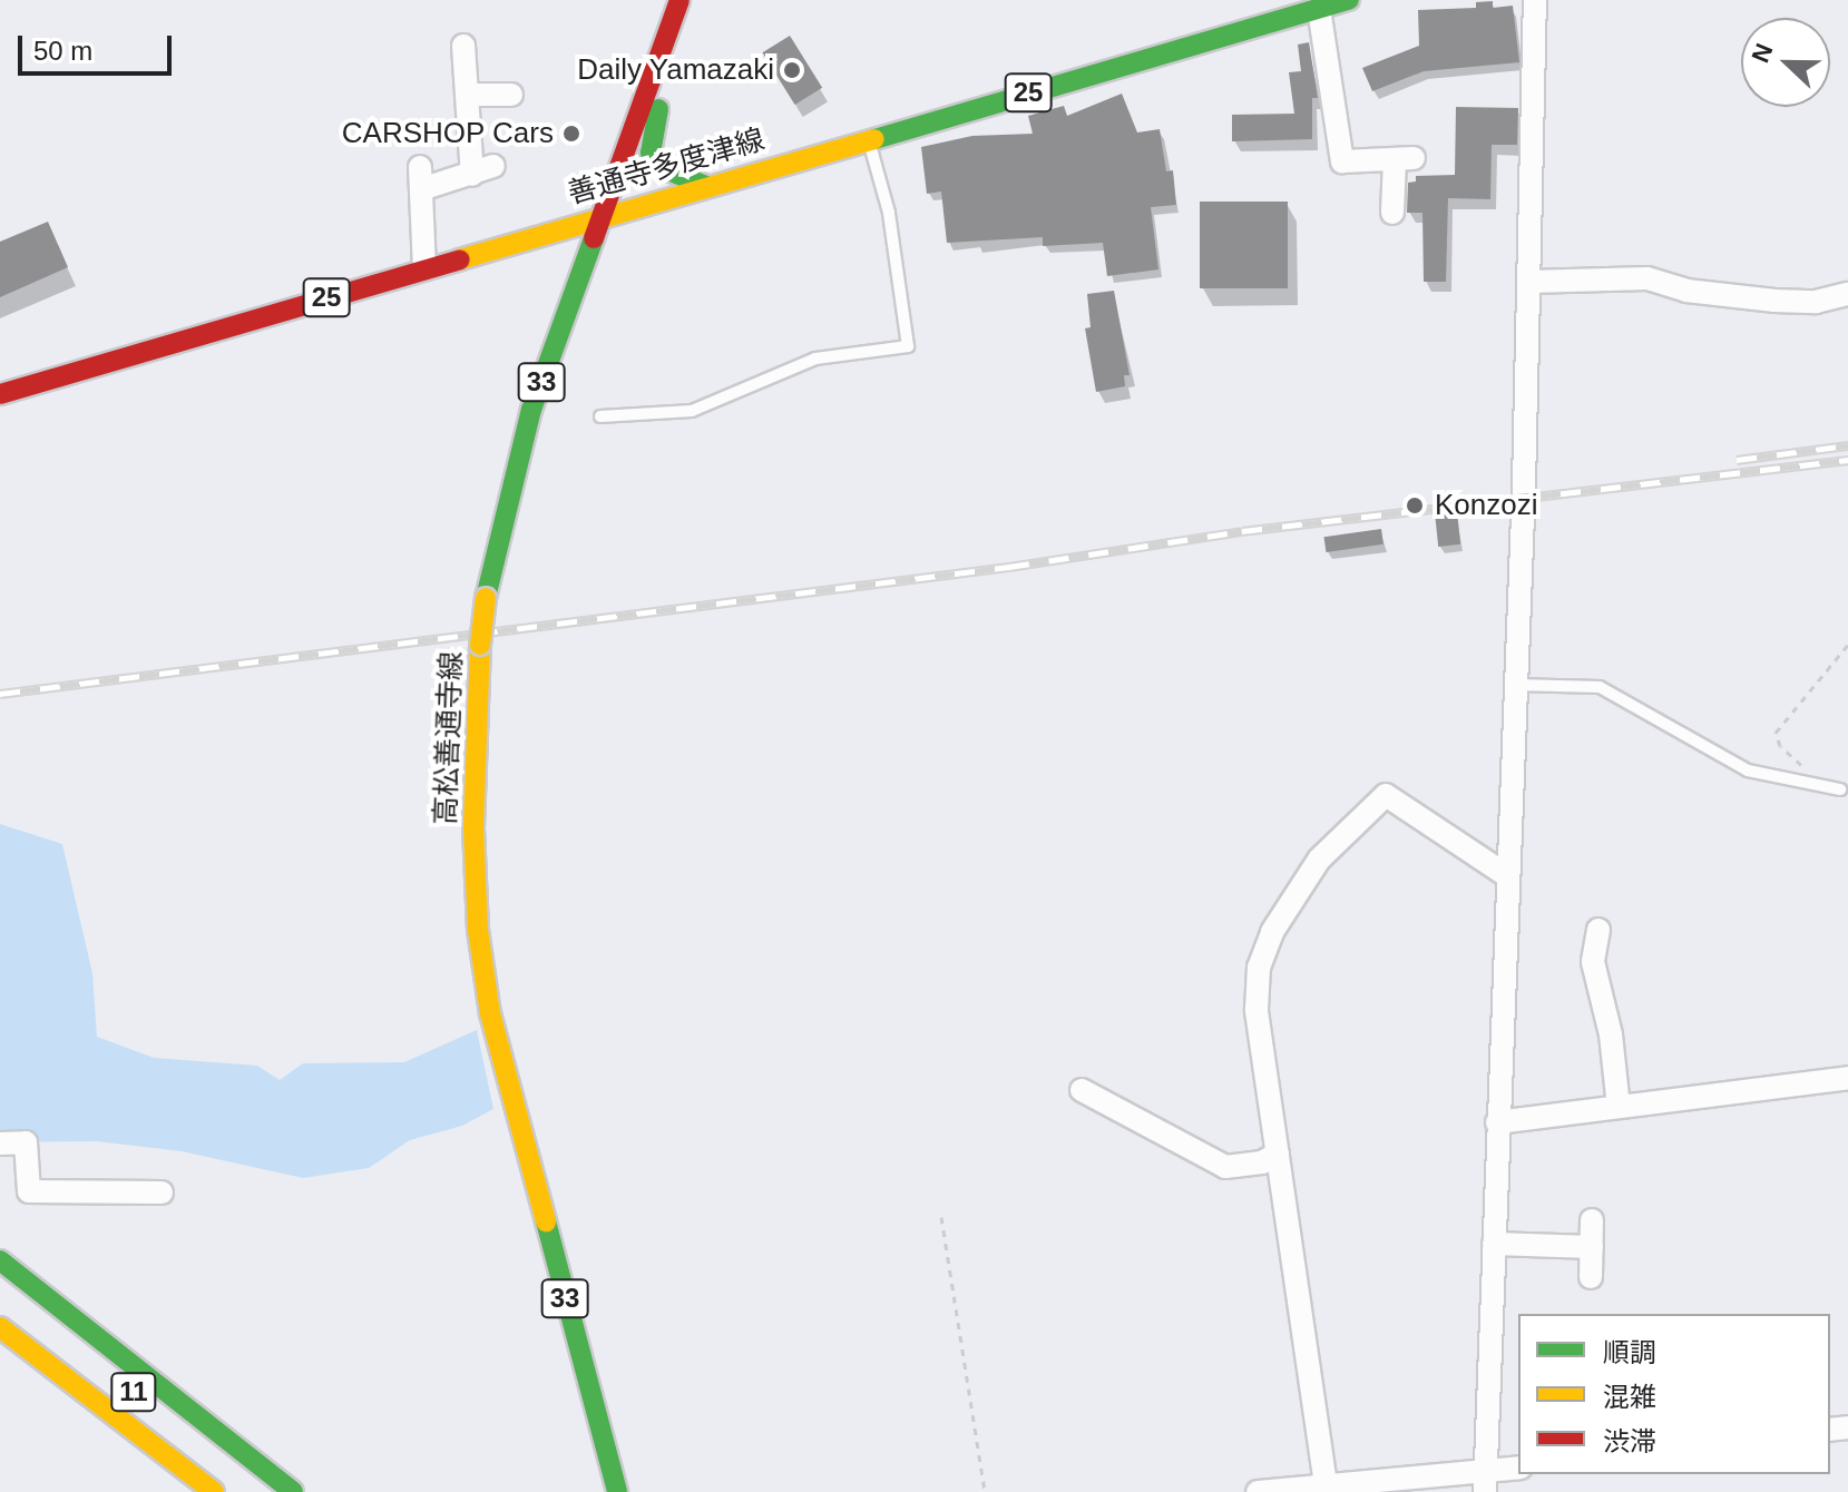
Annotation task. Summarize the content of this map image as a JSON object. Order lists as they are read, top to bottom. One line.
{"streets":{"main road":["25","善通寺多度津線","33","高松善通寺線","11"]},"crossings":[["善通寺多度津線","高松善通寺線"]],"places":["Daily Yamazaki","CARSHOP Cars","Konzozi"],"legend":["順調","混雑","渋滞"],"scale_bar":"50 m","north":"left"}
